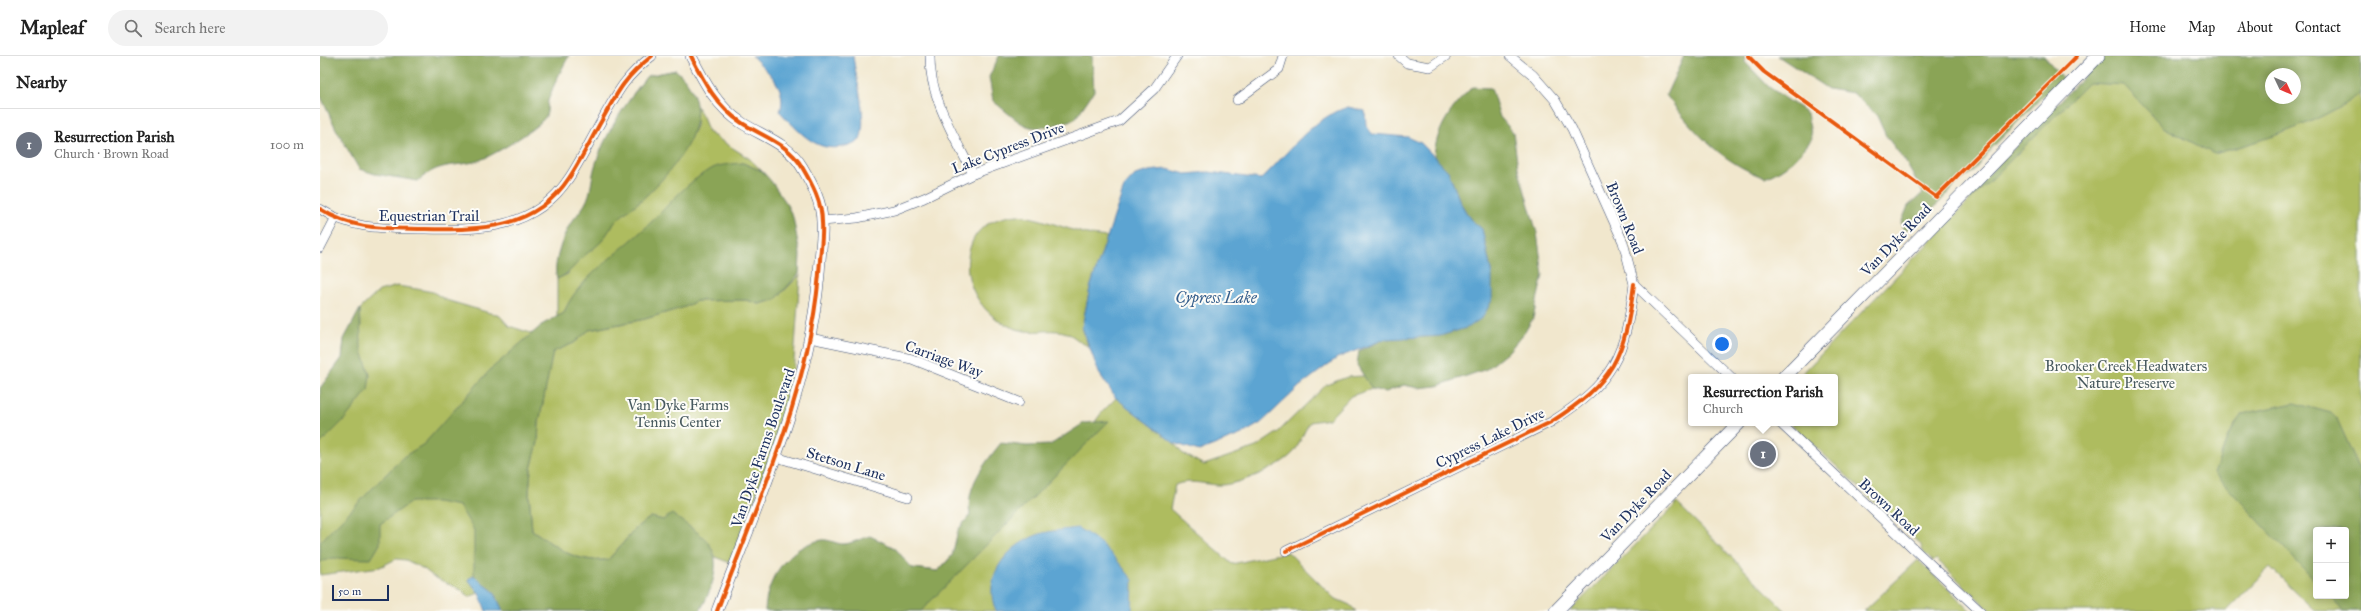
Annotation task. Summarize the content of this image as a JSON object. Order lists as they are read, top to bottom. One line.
{"streets":{"main road":["Van Dyke Road"],"street":["Lake Cypress Drive","Equestrian Trail","Brown Road","Carriage Way","Cypress Lake Drive","Van Dyke Farms Boulevard","Stetson Lane"]},"crossings":[["Lake Cypress Drive","Van Dyke Farms Boulevard"],["Brown Road","Cypress Lake Drive"],["Carriage Way","Van Dyke Farms Boulevard"],["Van Dyke Farms Boulevard","Stetson Lane"]],"water":["Cypress Lake"],"parks":["Brooker Creek Headwaters Nature Preserve","Van Dyke Farms Tennis Center"],"scale_bar":"50 m","north":"bottom right","page":{"header":"Mapleaf","search":"Search here","nav":["Home","Map","About","Contact"],"heading":"Nearby","list":[{"mark":"1","name":"Resurrection Parish","note":"Church · Brown Road","value":"100 m"}],"popup":["Resurrection Parish","Church"],"pins":"1","map_buttons":["+","−"],"scale":"50 m"}}
